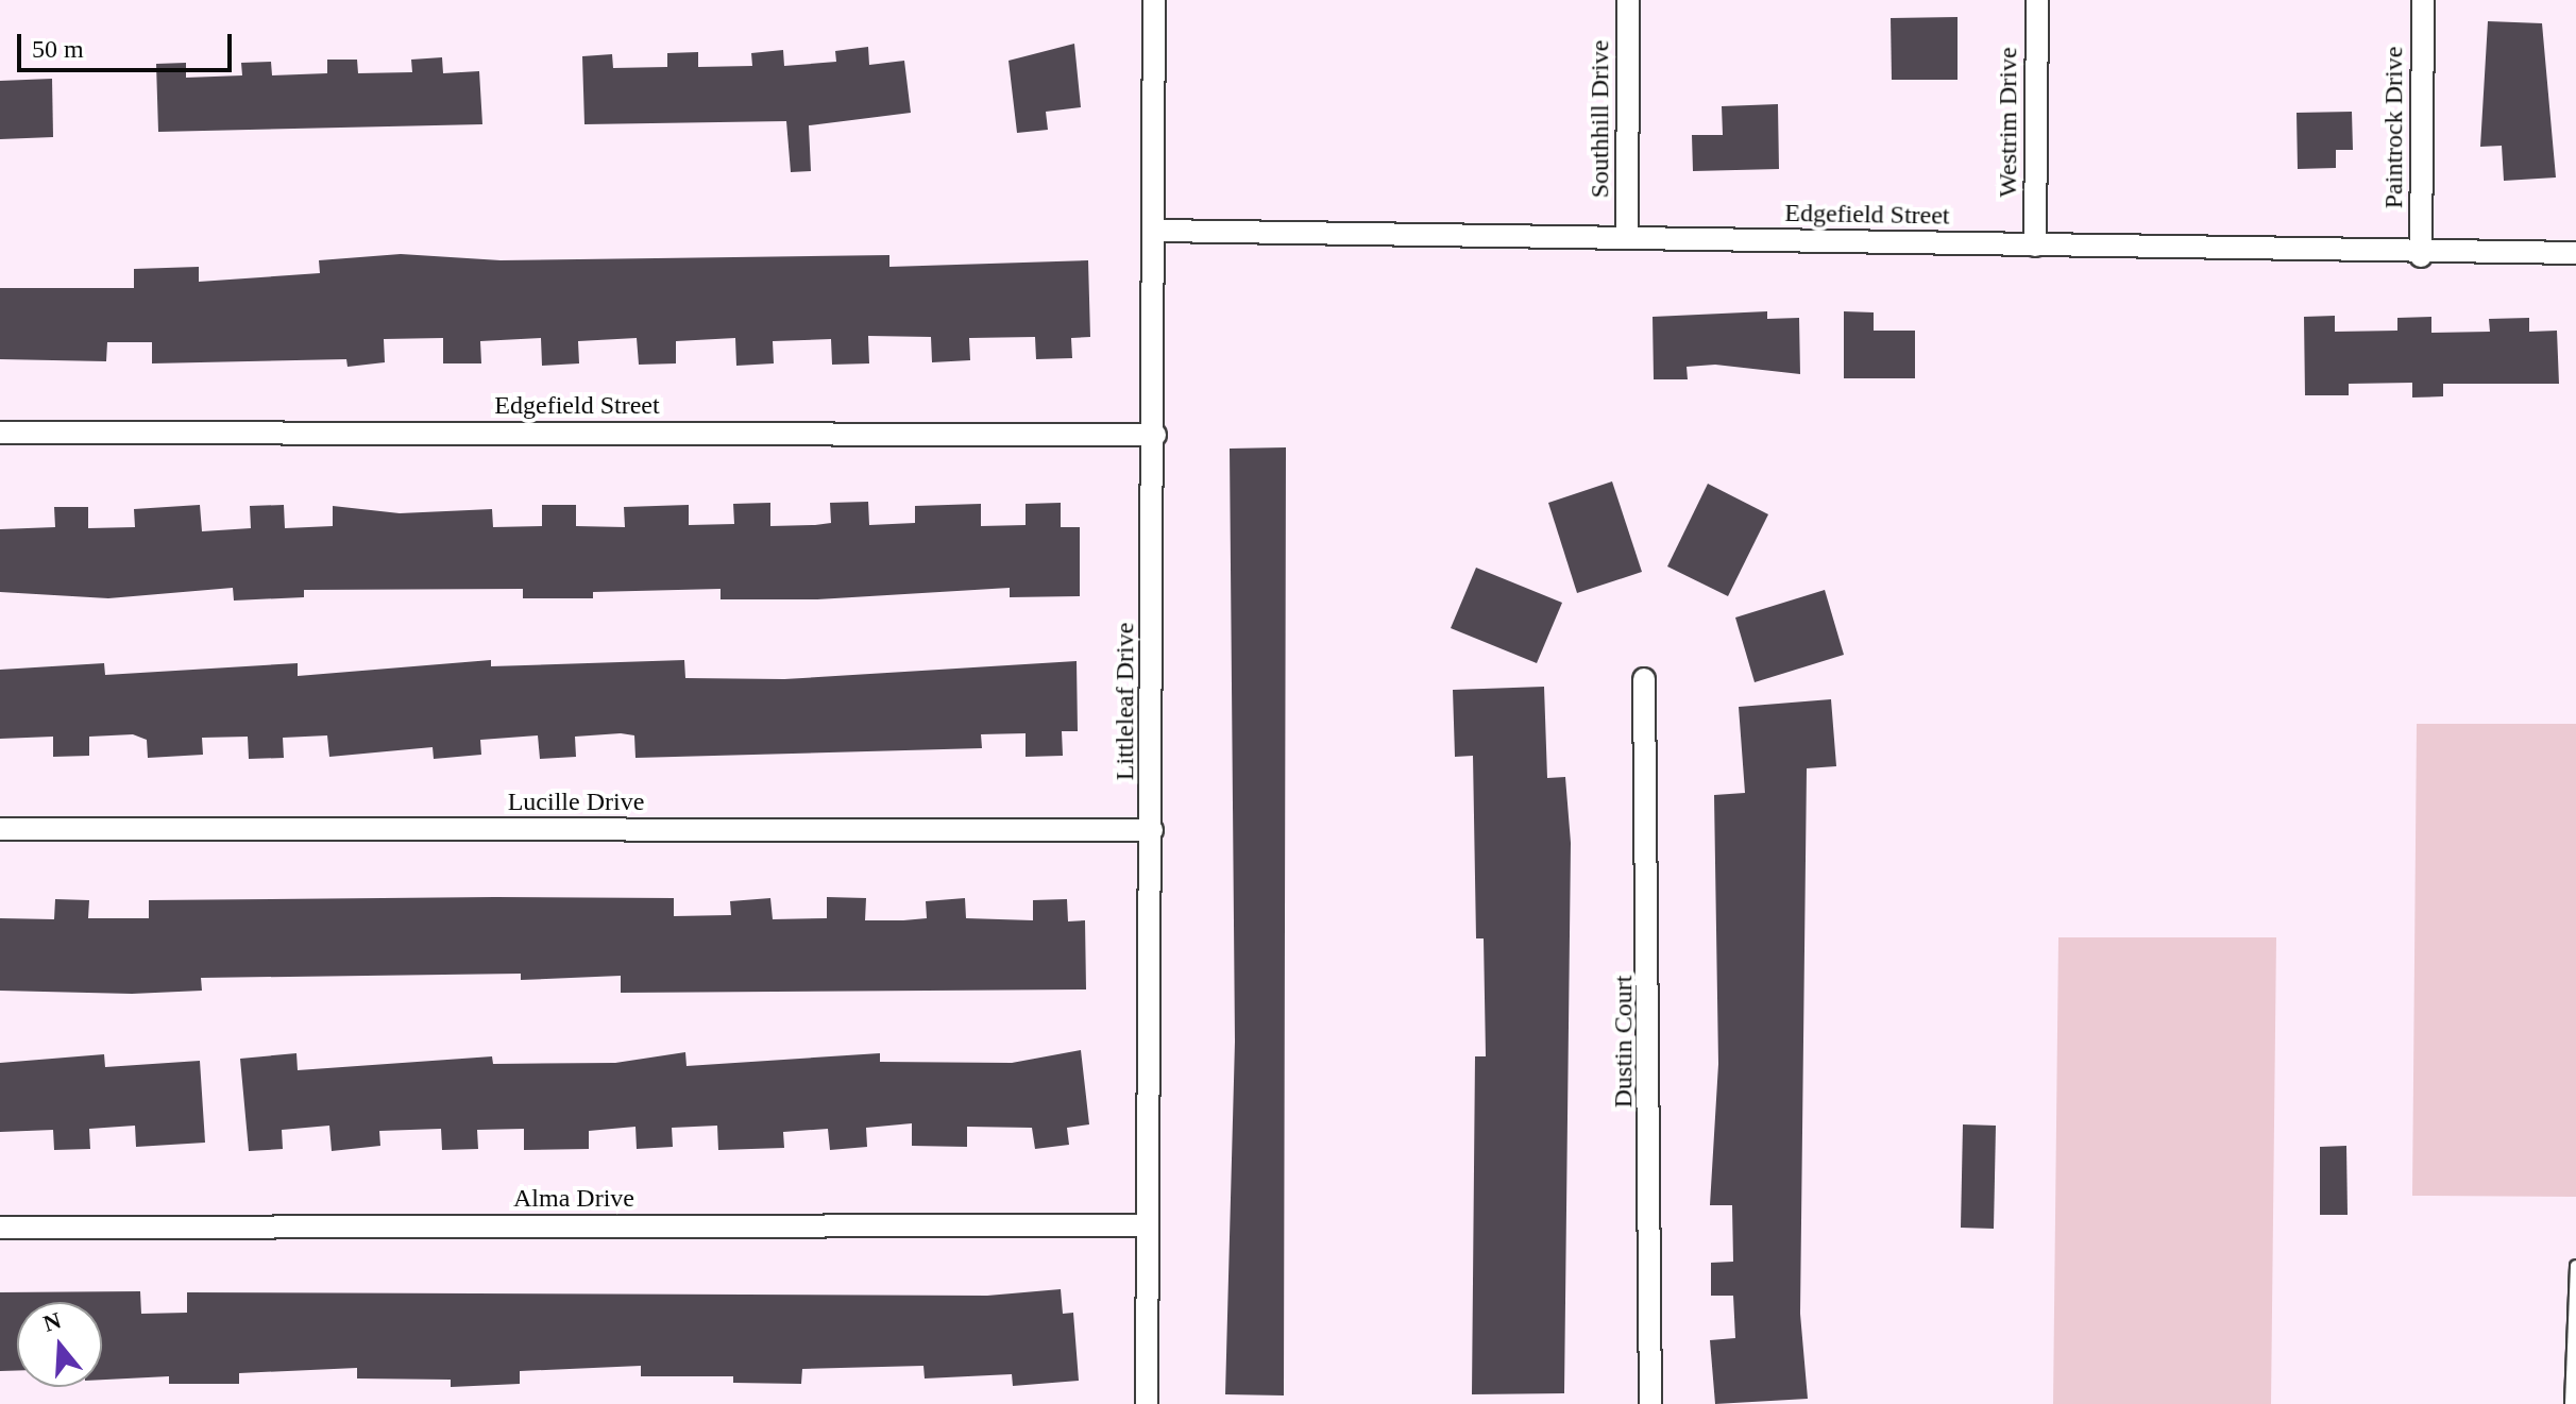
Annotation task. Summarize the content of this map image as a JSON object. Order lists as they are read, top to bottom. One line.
{"streets":{"street":["Southhill Drive","Westrim Drive","Paintrock Drive","Edgefield Street","Littleleaf Drive","Lucille Drive","Dustin Court","Alma Drive"]},"crossings":[["Southhill Drive","Edgefield Street"],["Westrim Drive","Edgefield Street"],["Paintrock Drive","Edgefield Street"],["Edgefield Street","Littleleaf Drive"],["Littleleaf Drive","Lucille Drive"],["Littleleaf Drive","Alma Drive"]],"scale_bar":"50 m","north":"top"}
